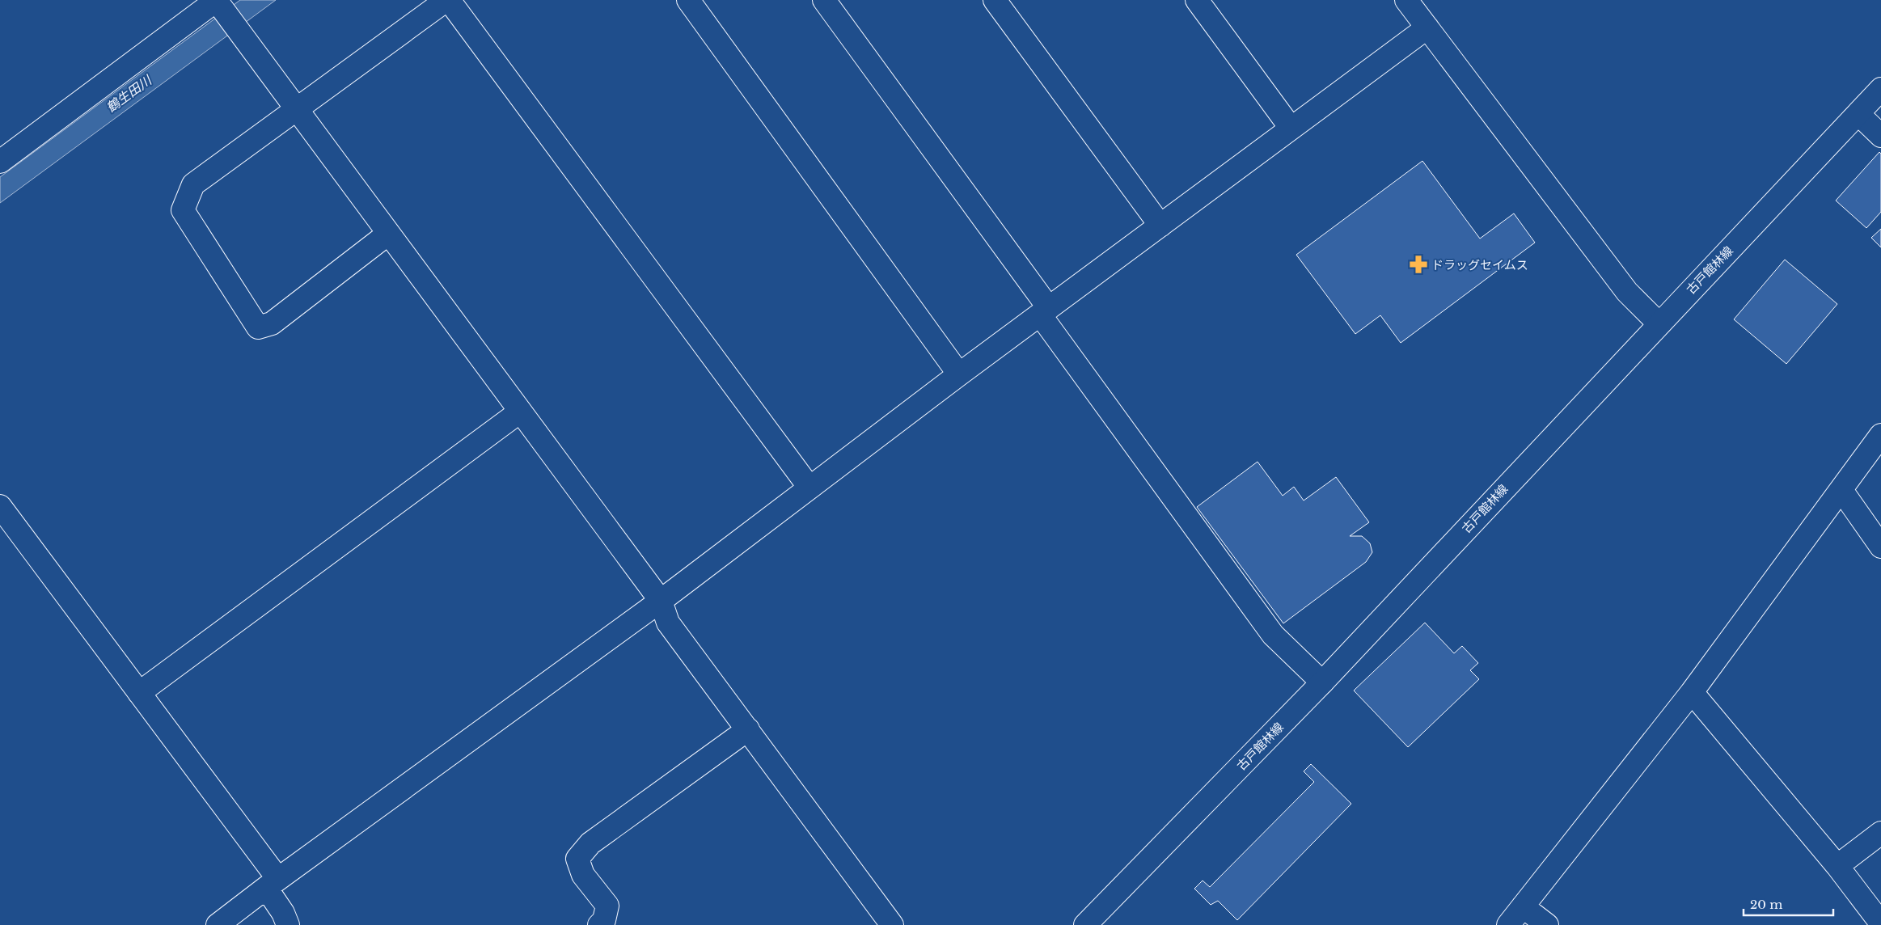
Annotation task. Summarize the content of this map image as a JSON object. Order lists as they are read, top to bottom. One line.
{"streets":{"street":["古戸館林線"]},"water":["鶴生田川"],"places":{"pharmacy":["ドラッグセイムス"]},"scale_bar":"20 m"}
